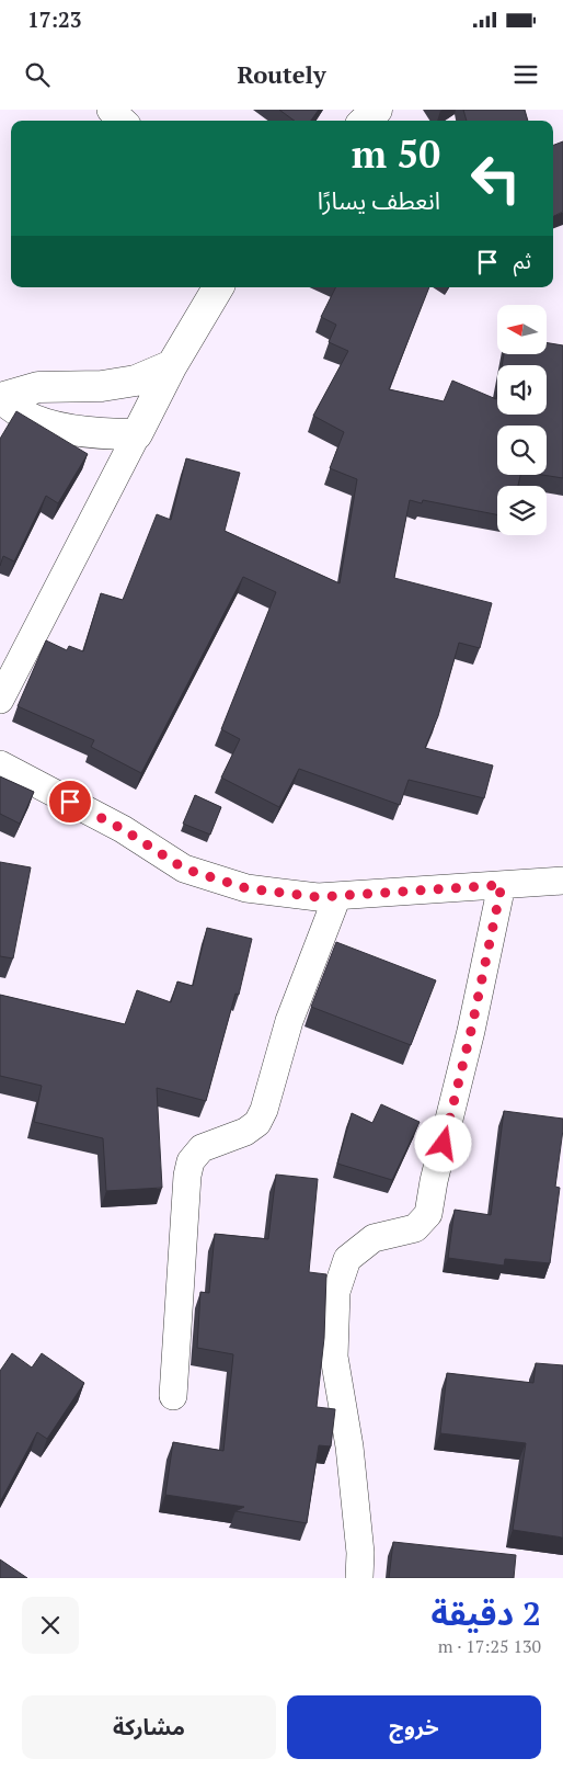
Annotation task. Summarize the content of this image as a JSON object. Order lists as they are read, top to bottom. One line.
{"north":"left","page":{"status":"17:23","header":"Routely","turn":["50 m","انعطف يسارًا"],"then":"ثم","heading":["2 دقيقة","130 m · 17:25"],"buttons":["خروج","مشاركة"]}}
